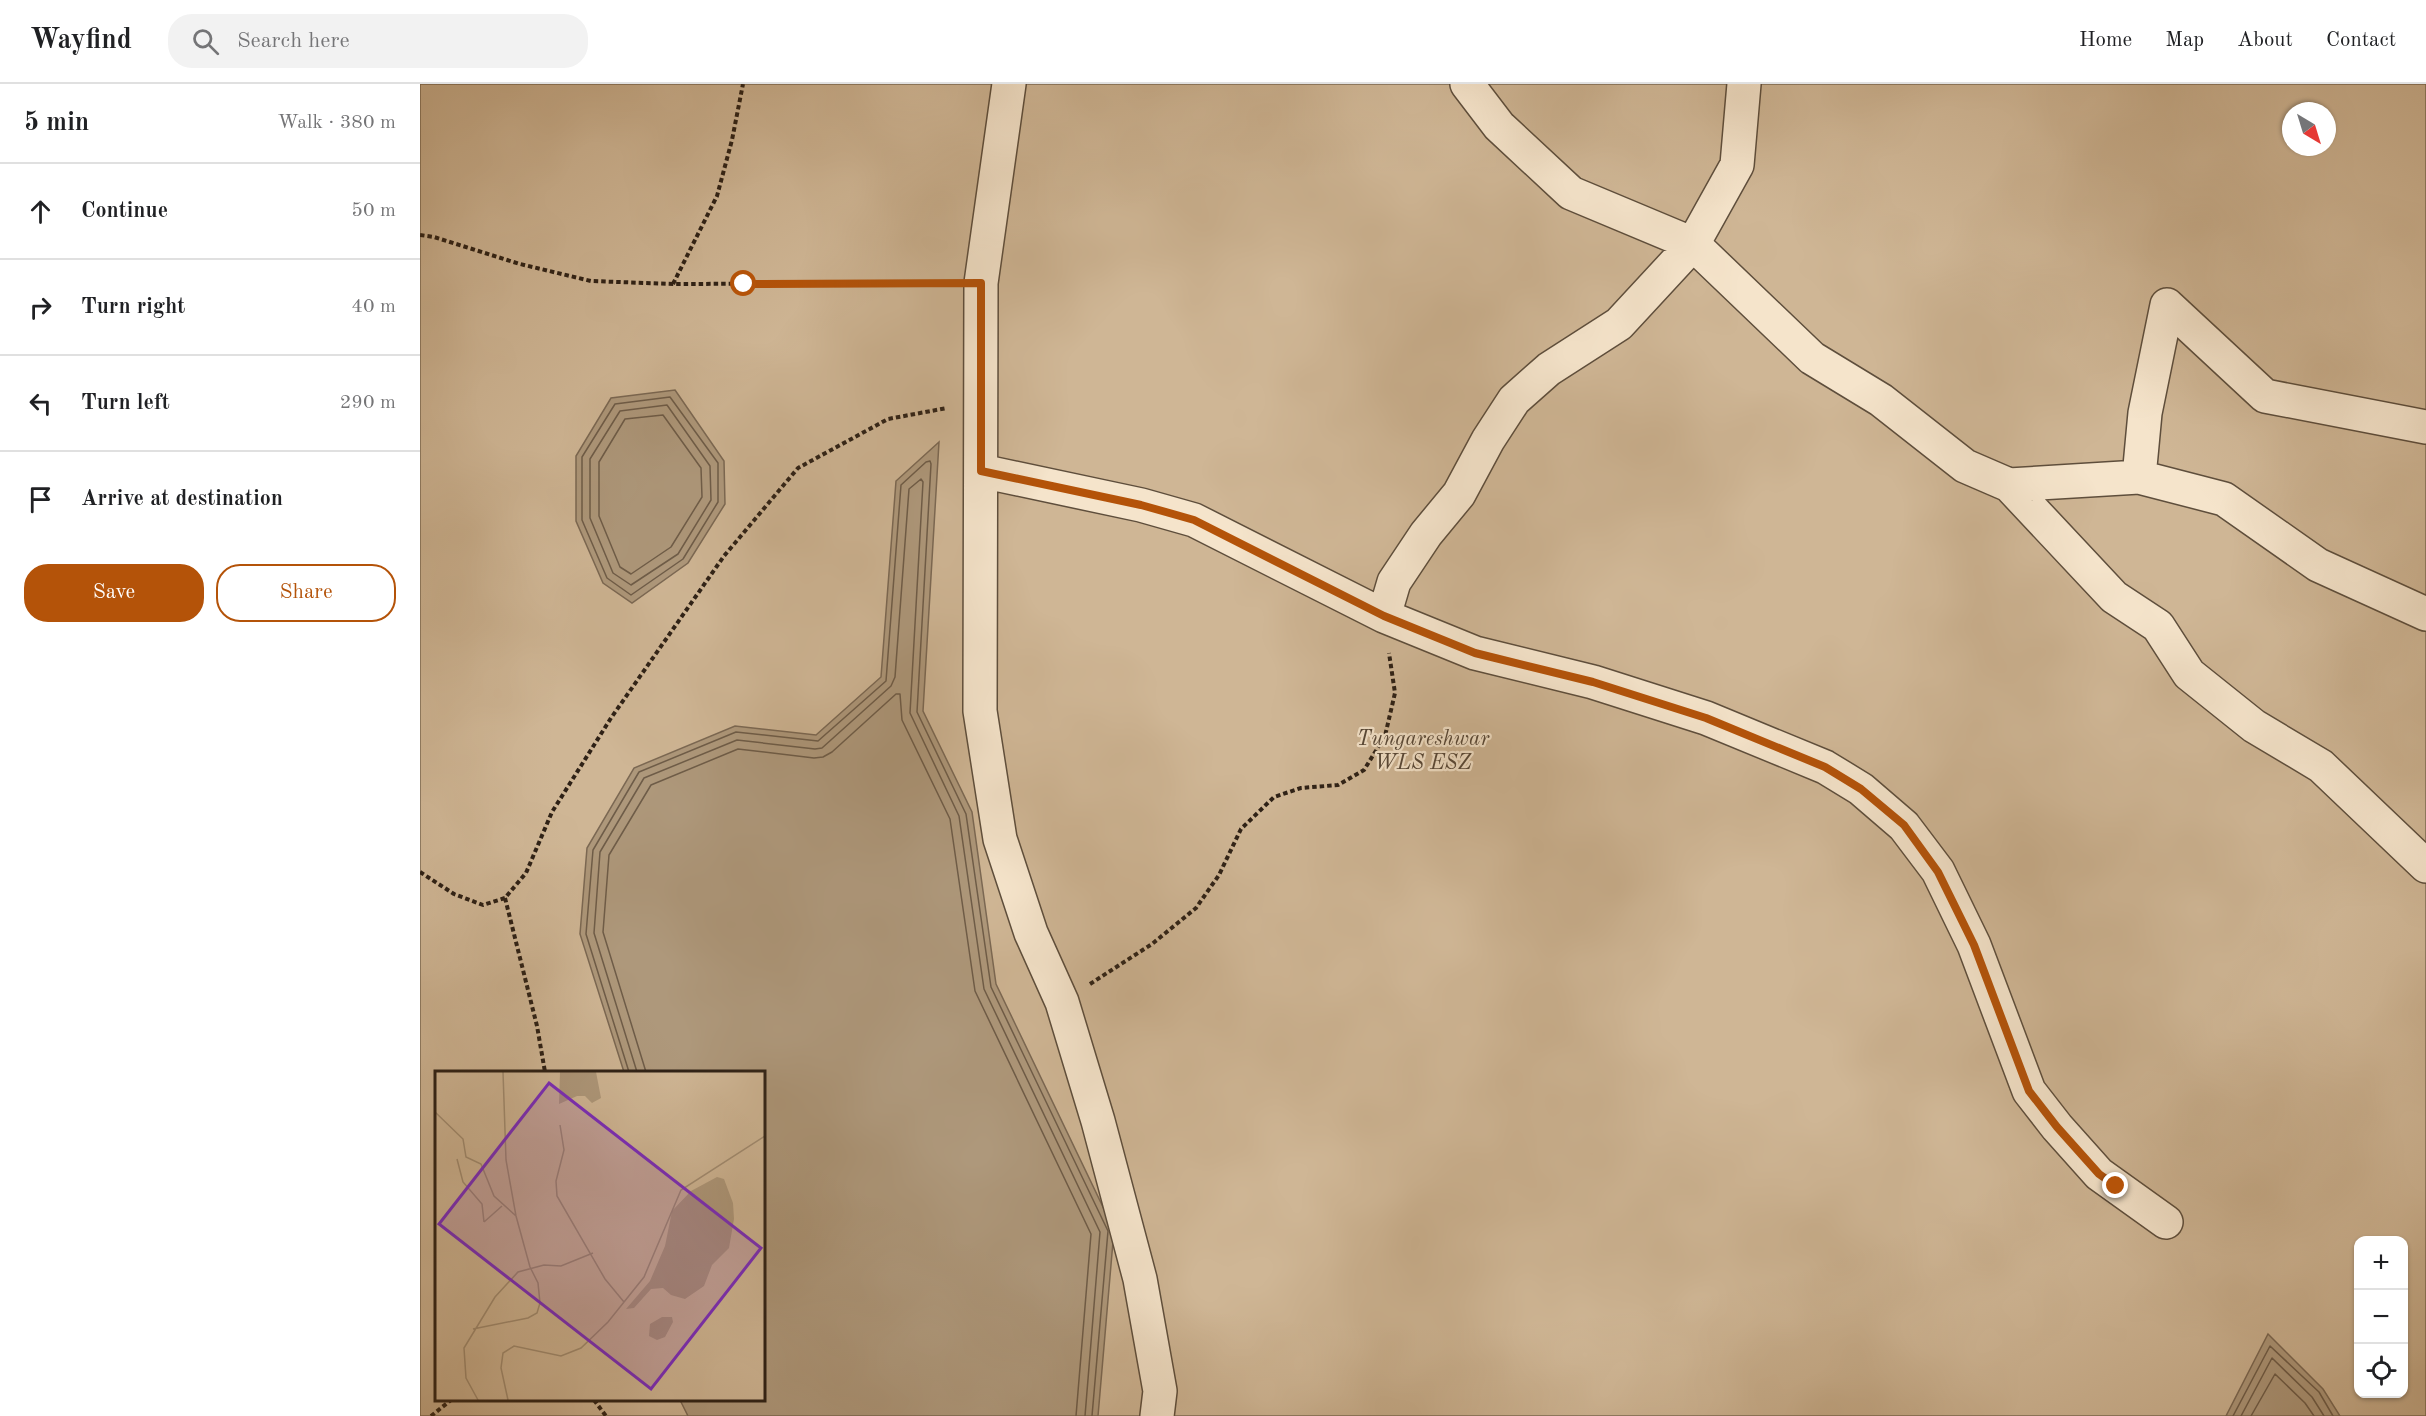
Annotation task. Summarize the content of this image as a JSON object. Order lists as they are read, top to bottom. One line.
{"parks":["Tungareshwar WLS ESZ"],"north":"bottom right","page":{"header":"Wayfind","search":"Search here","nav":["Home","Map","About","Contact"],"heading":["5 min","Walk · 380 m"],"list":[["Continue","50 m"],["Turn right","40 m"],["Turn left","290 m"],"Arrive at destination"],"buttons":["Save","Share"],"map_buttons":["+","−"]}}
